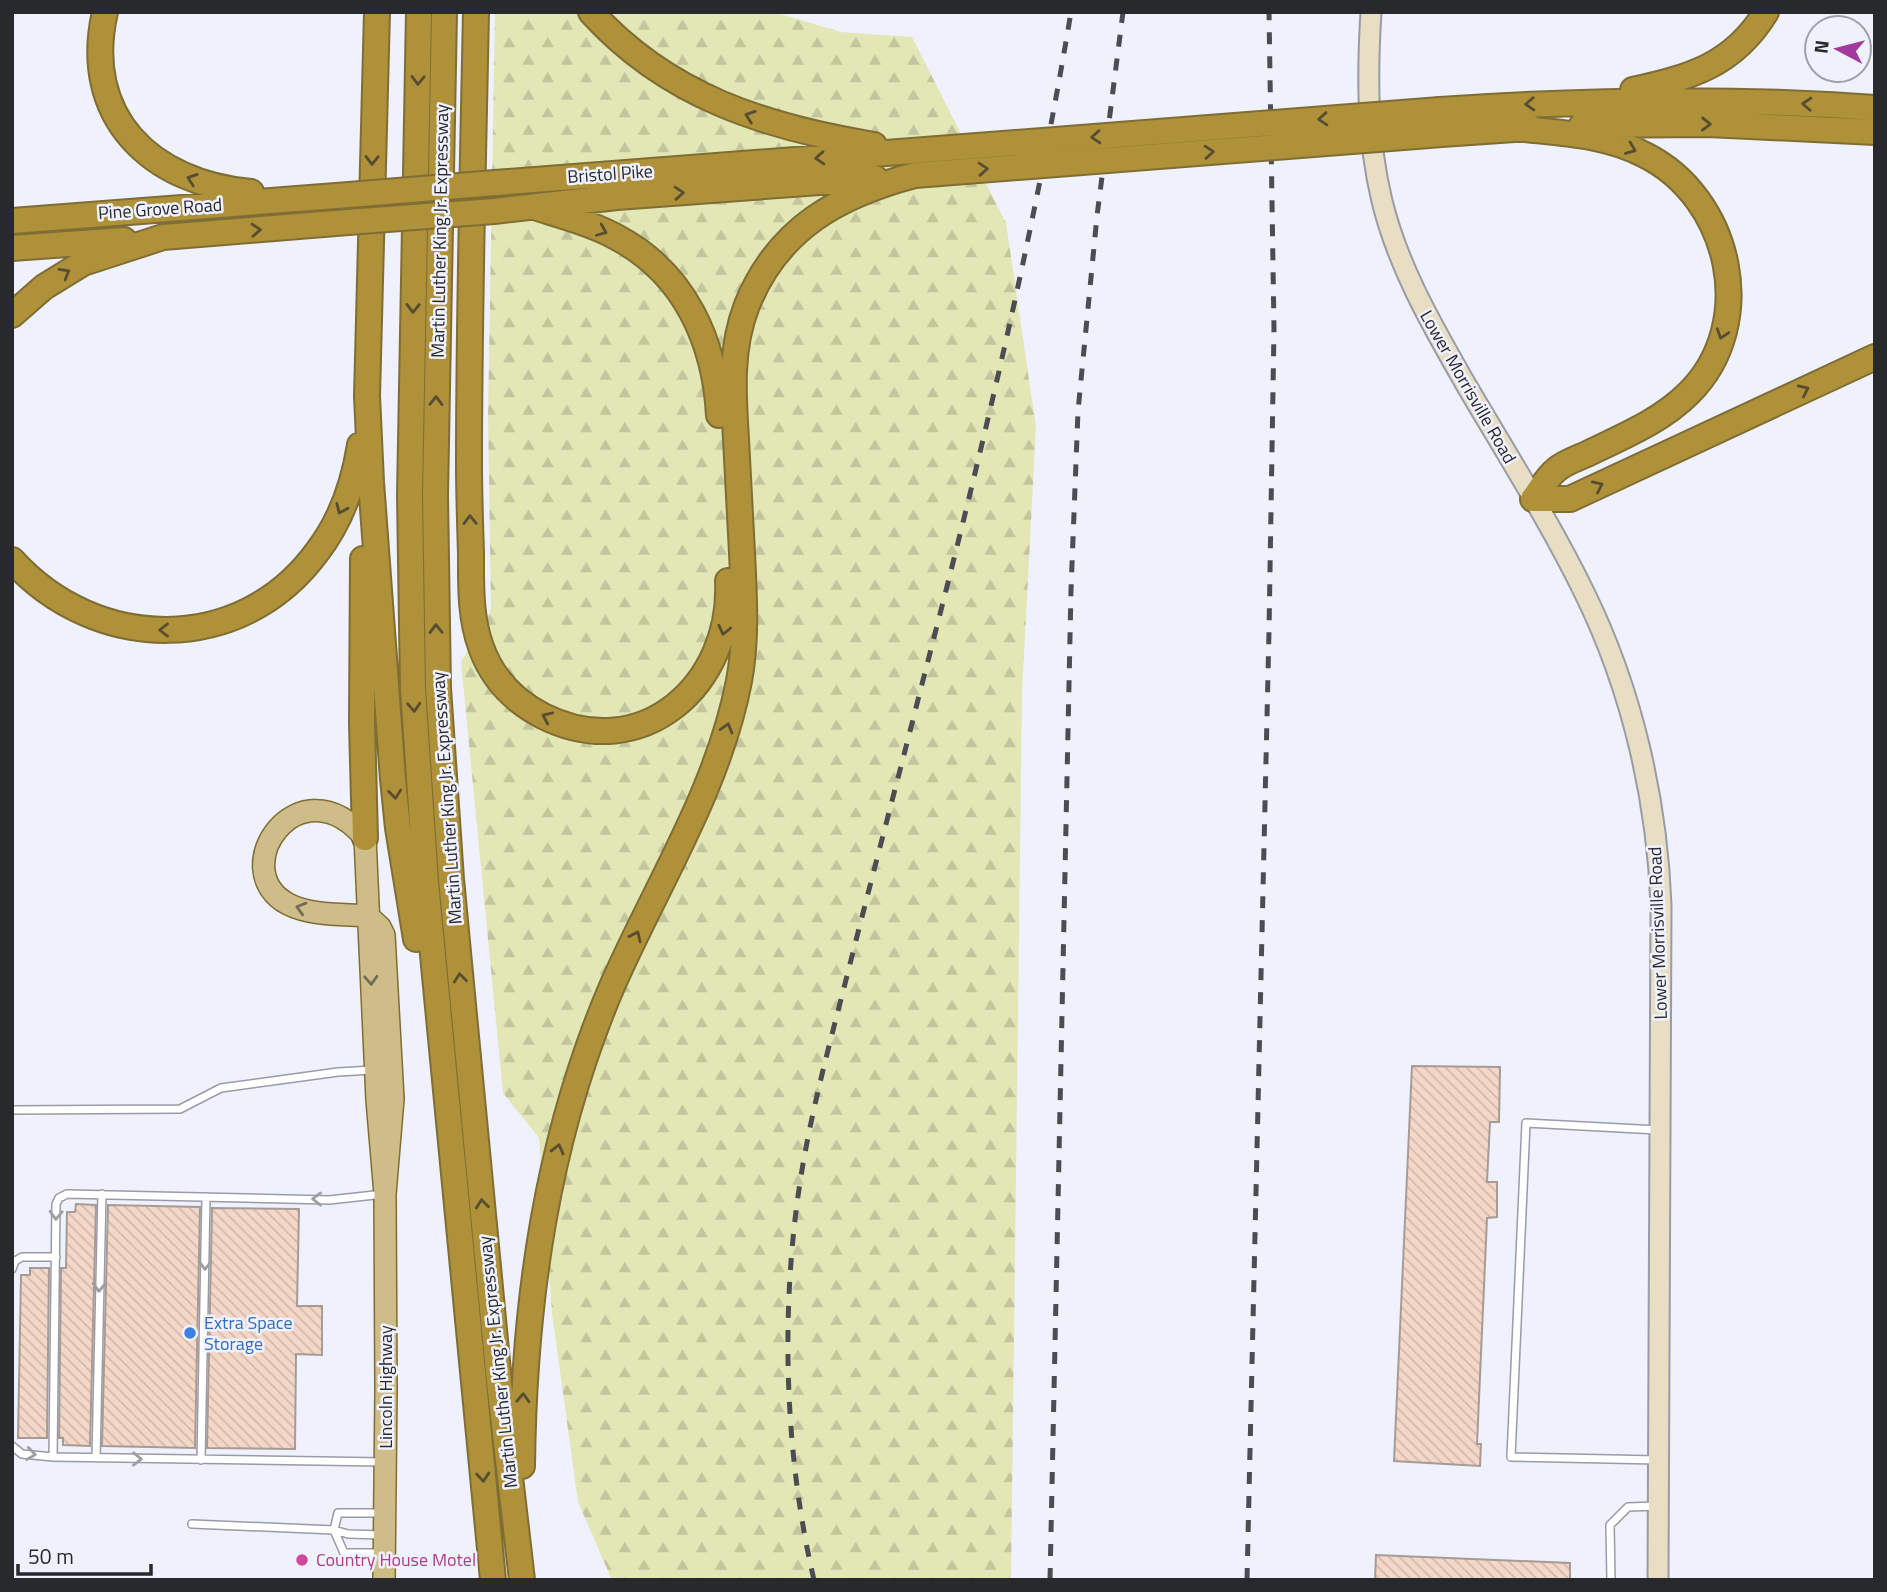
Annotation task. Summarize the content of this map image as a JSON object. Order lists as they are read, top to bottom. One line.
{"streets":{"highway":["Bristol Pike","Pine Grove Road","Martin Luther King Jr. Expressway"],"main road":["Lincoln Highway"],"street":["Lower Morrisville Road"]},"crossings":[["Bristol Pike","Pine Grove Road"]],"places":["Extra Space Storage","Country House Motel"],"scale_bar":"50 m","north":"left"}
